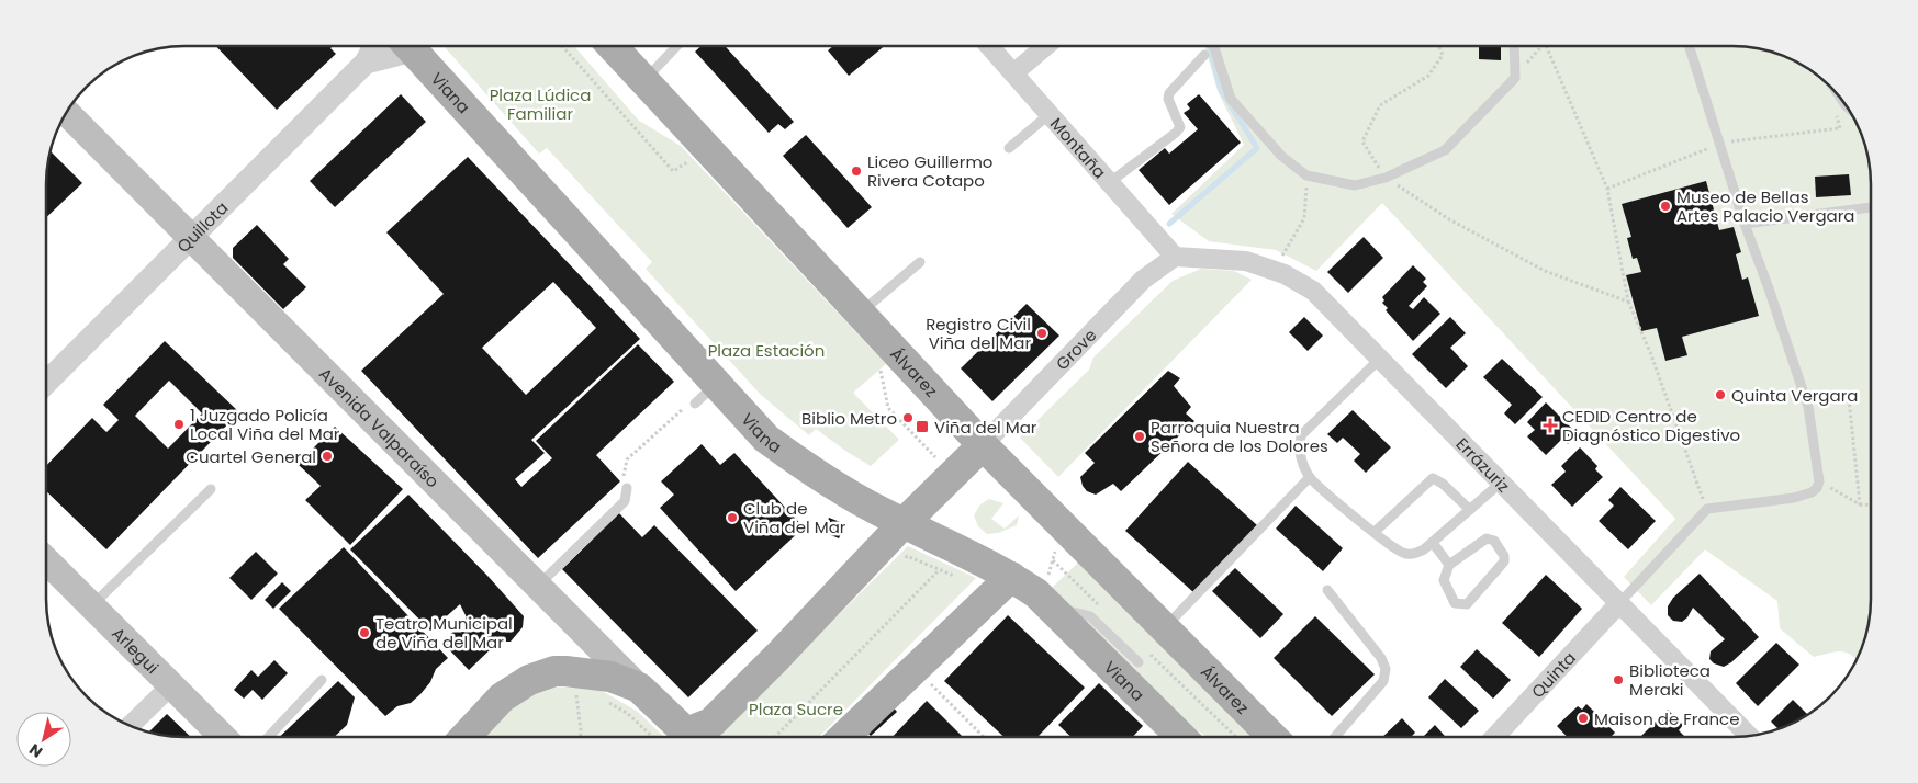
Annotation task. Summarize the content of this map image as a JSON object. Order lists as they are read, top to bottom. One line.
{"streets":{"main road":["Viana","Álvarez","Avenida Valparaíso","Arlegui"],"street":["Montaña","Quillota","Grove","Errázuriz","Quinta"]},"crossings":[["Montaña","Grove"],["Montaña","Errázuriz"],["Quillota","Avenida Valparaíso"],["Grove","Álvarez"],["Grove","Errázuriz"],["Errázuriz","Quinta"]],"parks":["Plaza Lúdica Familiar","Plaza Estación","Plaza Sucre"],"places":{"other":["Liceo Guillermo Rivera Cotapo","Museo de Bellas Artes Palacio Vergara","Registro Civil Viña del Mar","Quinta Vergara","Biblio Metro","1 Juzgado Policía Local Viña del Mar","Parroquia Nuestra Señora de los Dolores","Cuartel General","Club de Viña del Mar","Teatro Municipal de Viña del Mar","Biblioteca Meraki","Maison de France"],"health":["CEDID Centro de Diagnóstico Digestivo"],"transit":["Viña del Mar"]},"north":"bottom left"}
